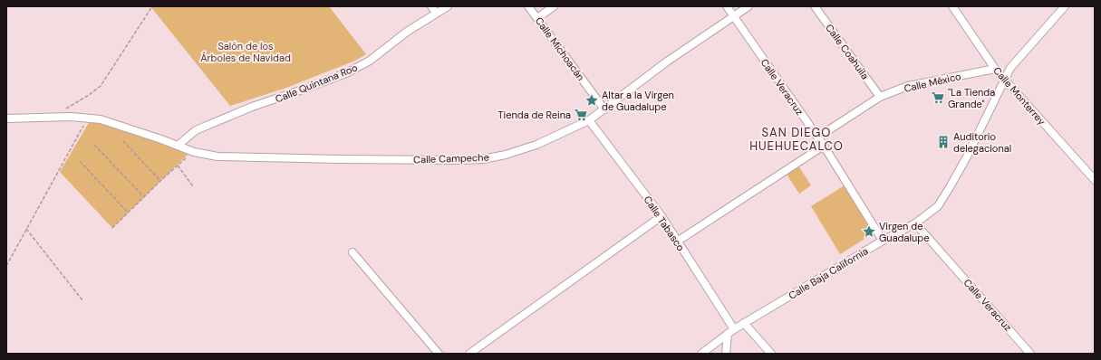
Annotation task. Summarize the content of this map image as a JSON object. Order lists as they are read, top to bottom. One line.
{"streets":{"street":["Calle Michoacán","Calle Coahuila","Calle México","Calle Quintana Roo","Calle Veracruz","Calle Monterrey","Calle Campeche","Calle Tabasco","Calle Baja California"]},"crossings":[["Calle Michoacán","Calle Campeche"],["Calle Coahuila","Calle México"],["Calle México","Calle Veracruz"],["Calle México","Calle Monterrey"],["Calle Quintana Roo","Calle Campeche"],["Calle Veracruz","Calle Campeche"],["Calle Veracruz","Calle Baja California"],["Calle Monterrey","Calle Baja California"],["Calle Campeche","Calle Tabasco"],["Calle Tabasco","Calle Baja California"]],"districts":["SAN DIEGO HUEHUECALCO"],"parks":["Salón de los Árboles de Navidad"],"places":{"supermarket":["\"La Tienda Grande\"","Tienda de Reina"],"place":["Altar a la Virgen de Guadalupe","Virgen de Guadalupe"],"building":["Auditorio delegacional"]}}
